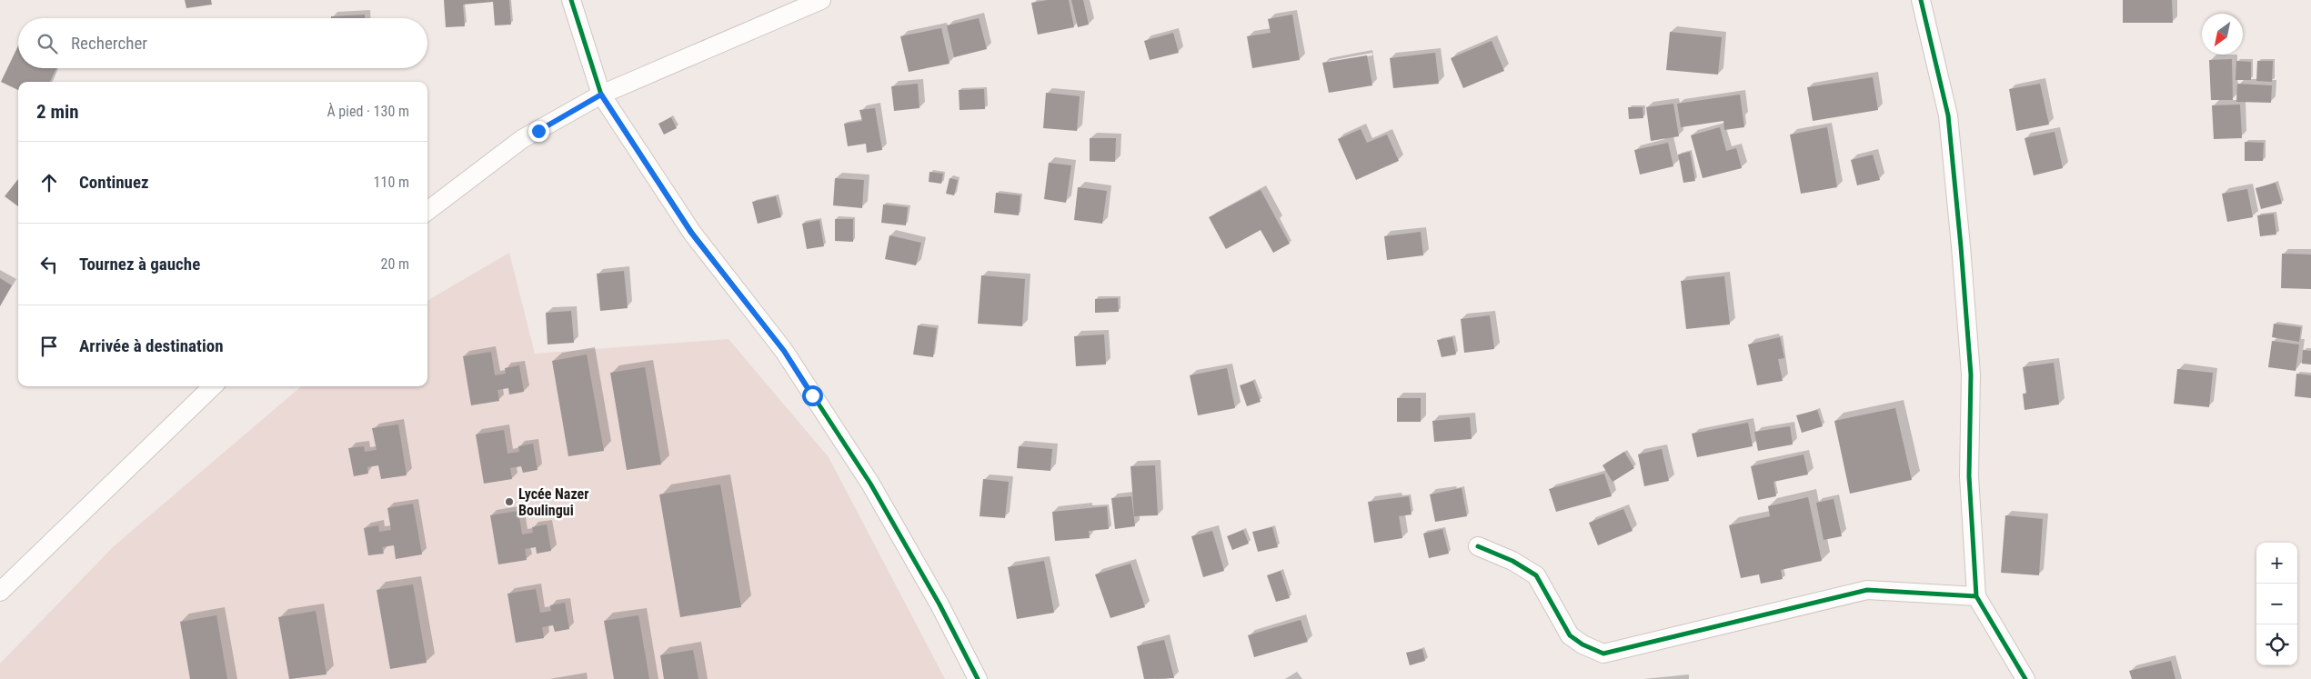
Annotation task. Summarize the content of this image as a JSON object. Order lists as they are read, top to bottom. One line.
{"places":["Lycée Nazer Boulingui"],"north":"bottom left","page":{"search":"Rechercher","heading":["2 min","À pied · 130 m"],"list":[["Continuez","110 m"],["Tournez à gauche","20 m"],"Arrivée à destination"],"map_buttons":["+","−"]}}
